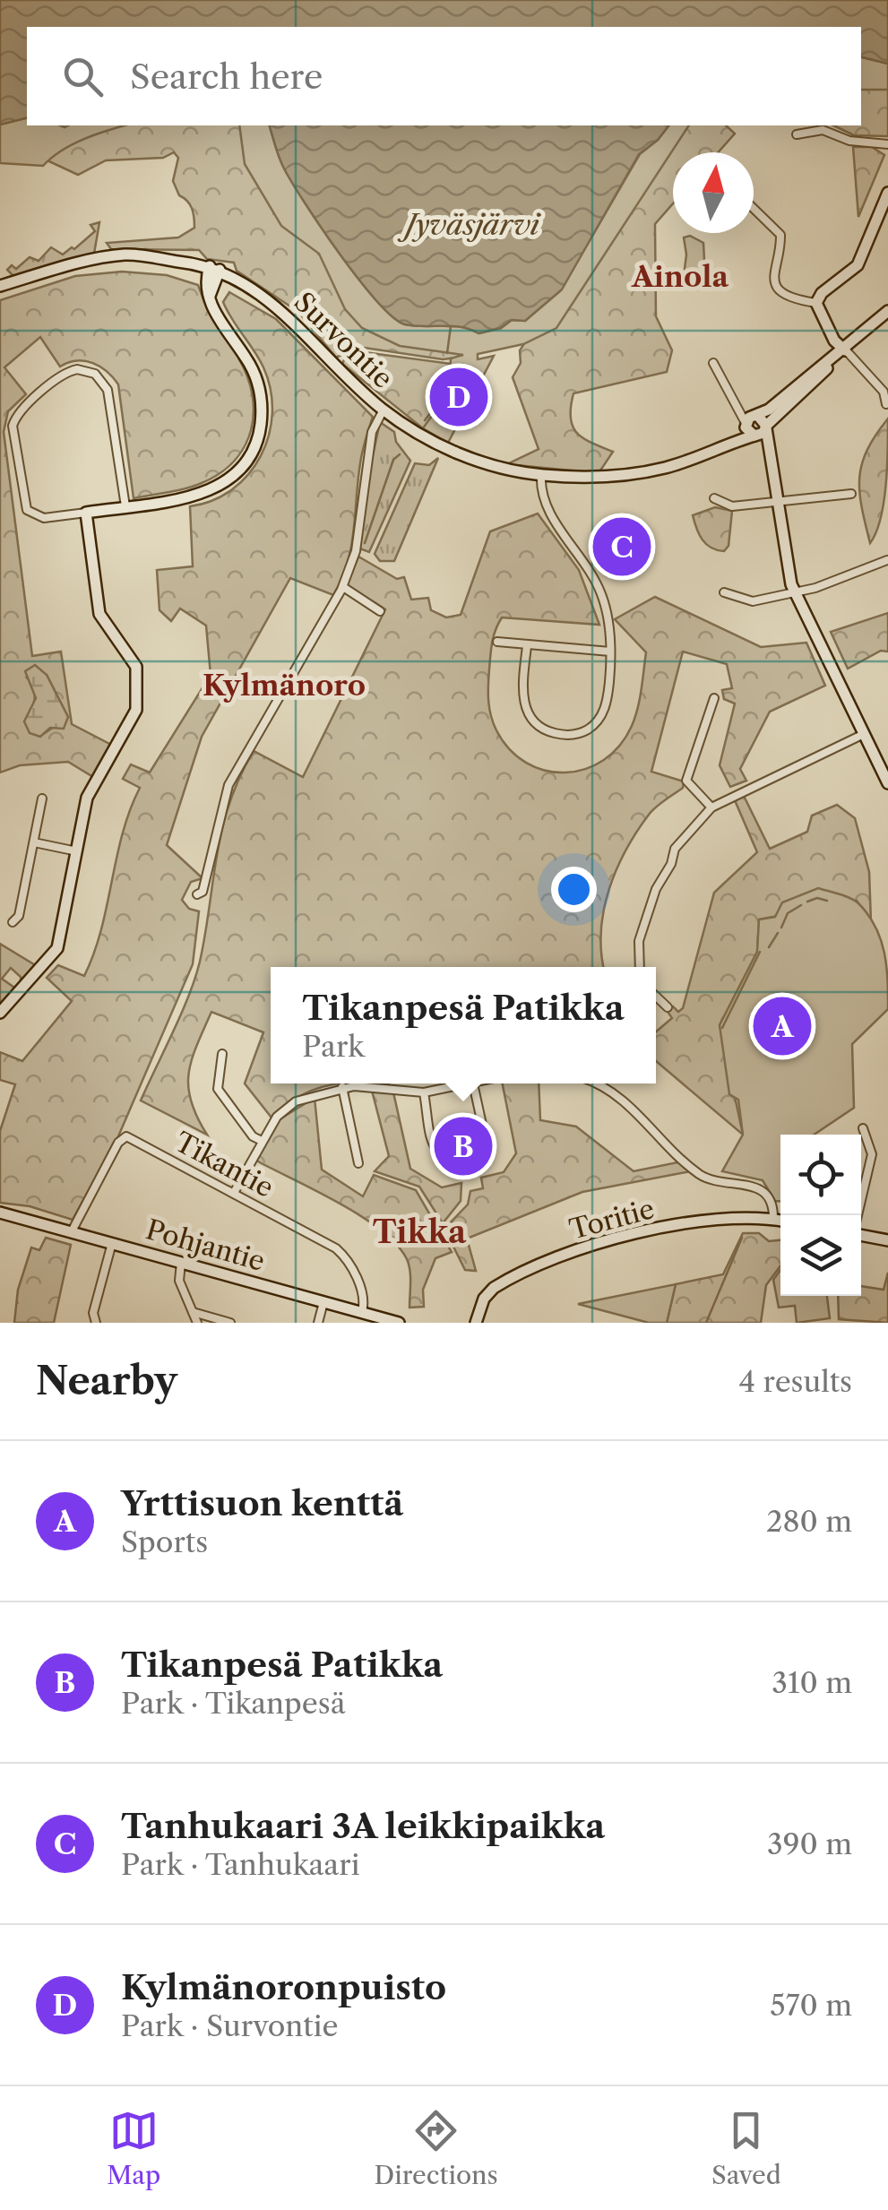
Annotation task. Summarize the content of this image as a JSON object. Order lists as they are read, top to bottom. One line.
{"streets":{"street":["Survontie","Tikantie","Toritie","Pohjantie"]},"crossings":[["Tikantie","Pohjantie"]],"districts":["Ainola","Kylmänoro","Tikka"],"water":["Jyväsjärvi"],"north":"top","page":{"search":"Search here","pins":["D","C","A","B"],"popup":["Tikanpesä Patikka","Park"],"heading":["Nearby","4 results"],"list":[{"mark":"A","name":"Yrttisuon kenttä","note":"Sports","value":"280 m"},{"mark":"B","name":"Tikanpesä Patikka","note":"Park · Tikanpesä","value":"310 m"},{"mark":"C","name":"Tanhukaari 3A leikkipaikka","note":"Park · Tanhukaari","value":"390 m"},{"mark":"D","name":"Kylmänoronpuisto","note":"Park · Survontie","value":"570 m"}],"nav":["Map","Directions","Saved"]}}
